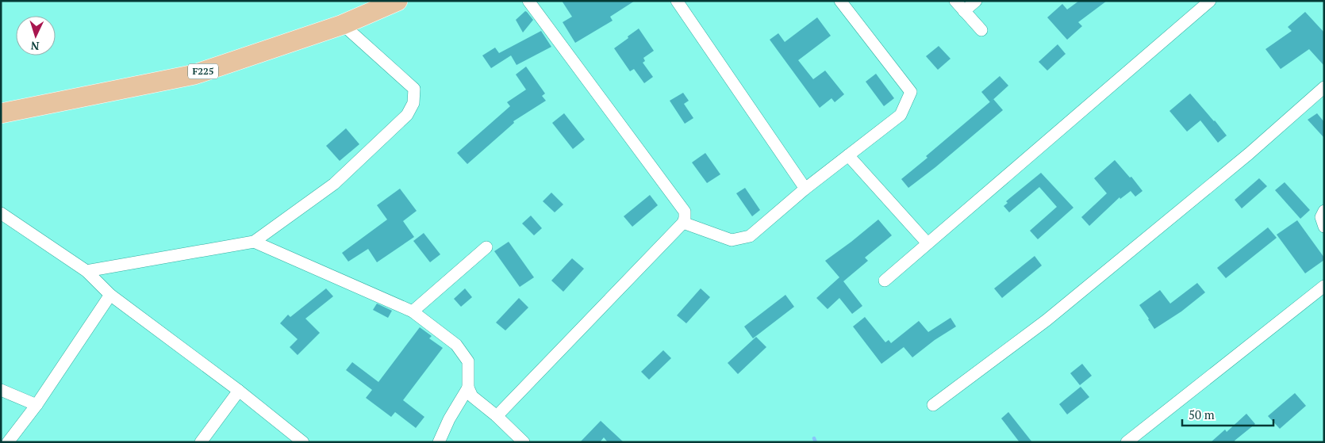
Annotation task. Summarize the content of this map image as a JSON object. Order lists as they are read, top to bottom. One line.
{"streets":{"main road":["F225"]},"scale_bar":"50 m","north":"bottom"}
